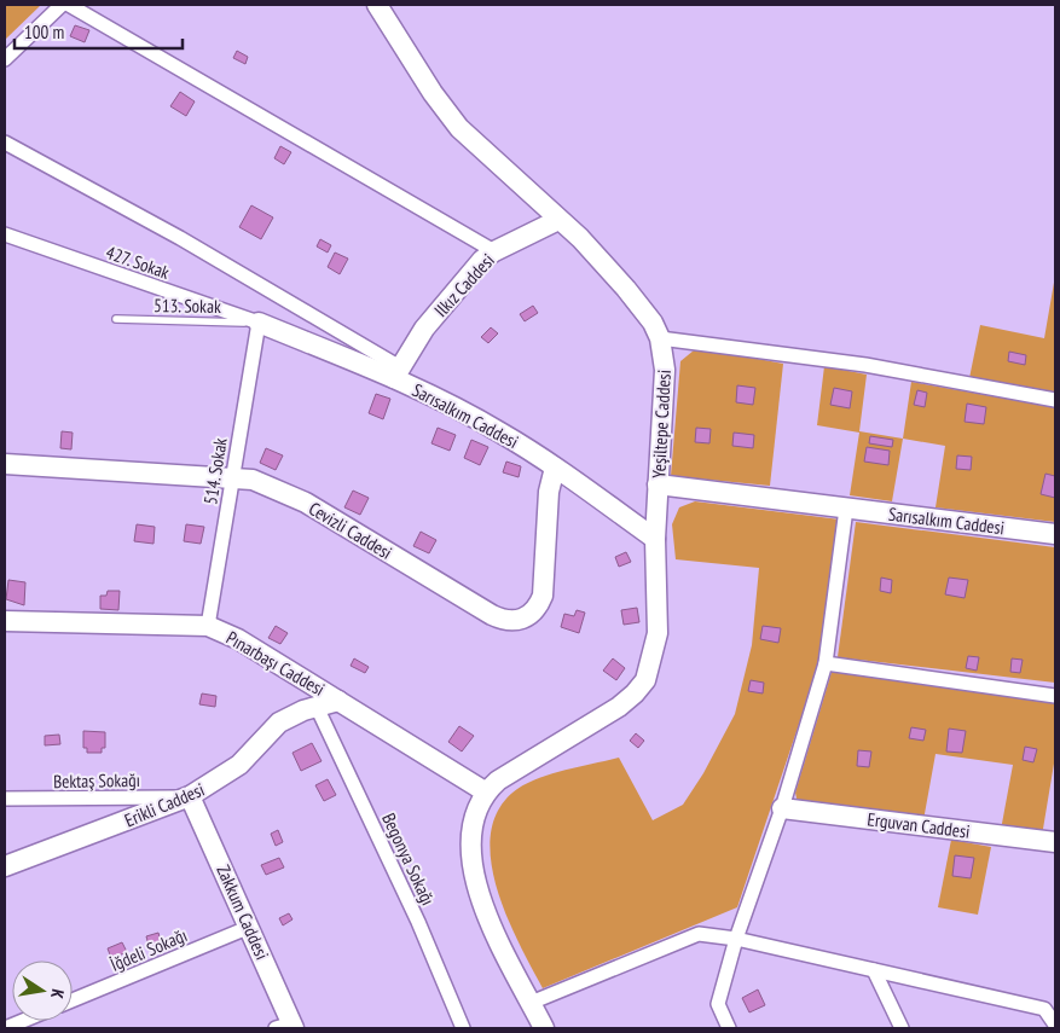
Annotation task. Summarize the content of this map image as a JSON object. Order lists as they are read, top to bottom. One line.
{"streets":{"street":["427. Sokak","Ilkız Caddesi","Sarısalkım Caddesi","Yeşiltepe Caddesi","514. Sokak","Cevizli Caddesi","Pınarbaşı Caddesi","Bektaş Sokağı","Erikli Caddesi","Erguvan Caddesi","Begonya Sokağı","Zakkum Caddesi","İğdeli Sokağı"],"lane":["513. Sokak"]},"crossings":[["427. Sokak","513. Sokak"],["427. Sokak","Sarısalkım Caddesi"],["427. Sokak","514. Sokak"],["Ilkız Caddesi","Sarısalkım Caddesi"],["Ilkız Caddesi","Yeşiltepe Caddesi"],["513. Sokak","Sarısalkım Caddesi"],["513. Sokak","514. Sokak"],["Sarısalkım Caddesi","Yeşiltepe Caddesi"],["Sarısalkım Caddesi","514. Sokak"],["Sarısalkım Caddesi","Cevizli Caddesi"],["Yeşiltepe Caddesi","Pınarbaşı Caddesi"],["514. Sokak","Cevizli Caddesi"],["514. Sokak","Pınarbaşı Caddesi"],["Pınarbaşı Caddesi","Erikli Caddesi"],["Bektaş Sokağı","Erikli Caddesi"],["Bektaş Sokağı","Zakkum Caddesi"],["Erikli Caddesi","Begonya Sokağı"],["Erikli Caddesi","Zakkum Caddesi"],["Zakkum Caddesi","İğdeli Sokağı"]],"scale_bar":"100 m","north":"right"}
